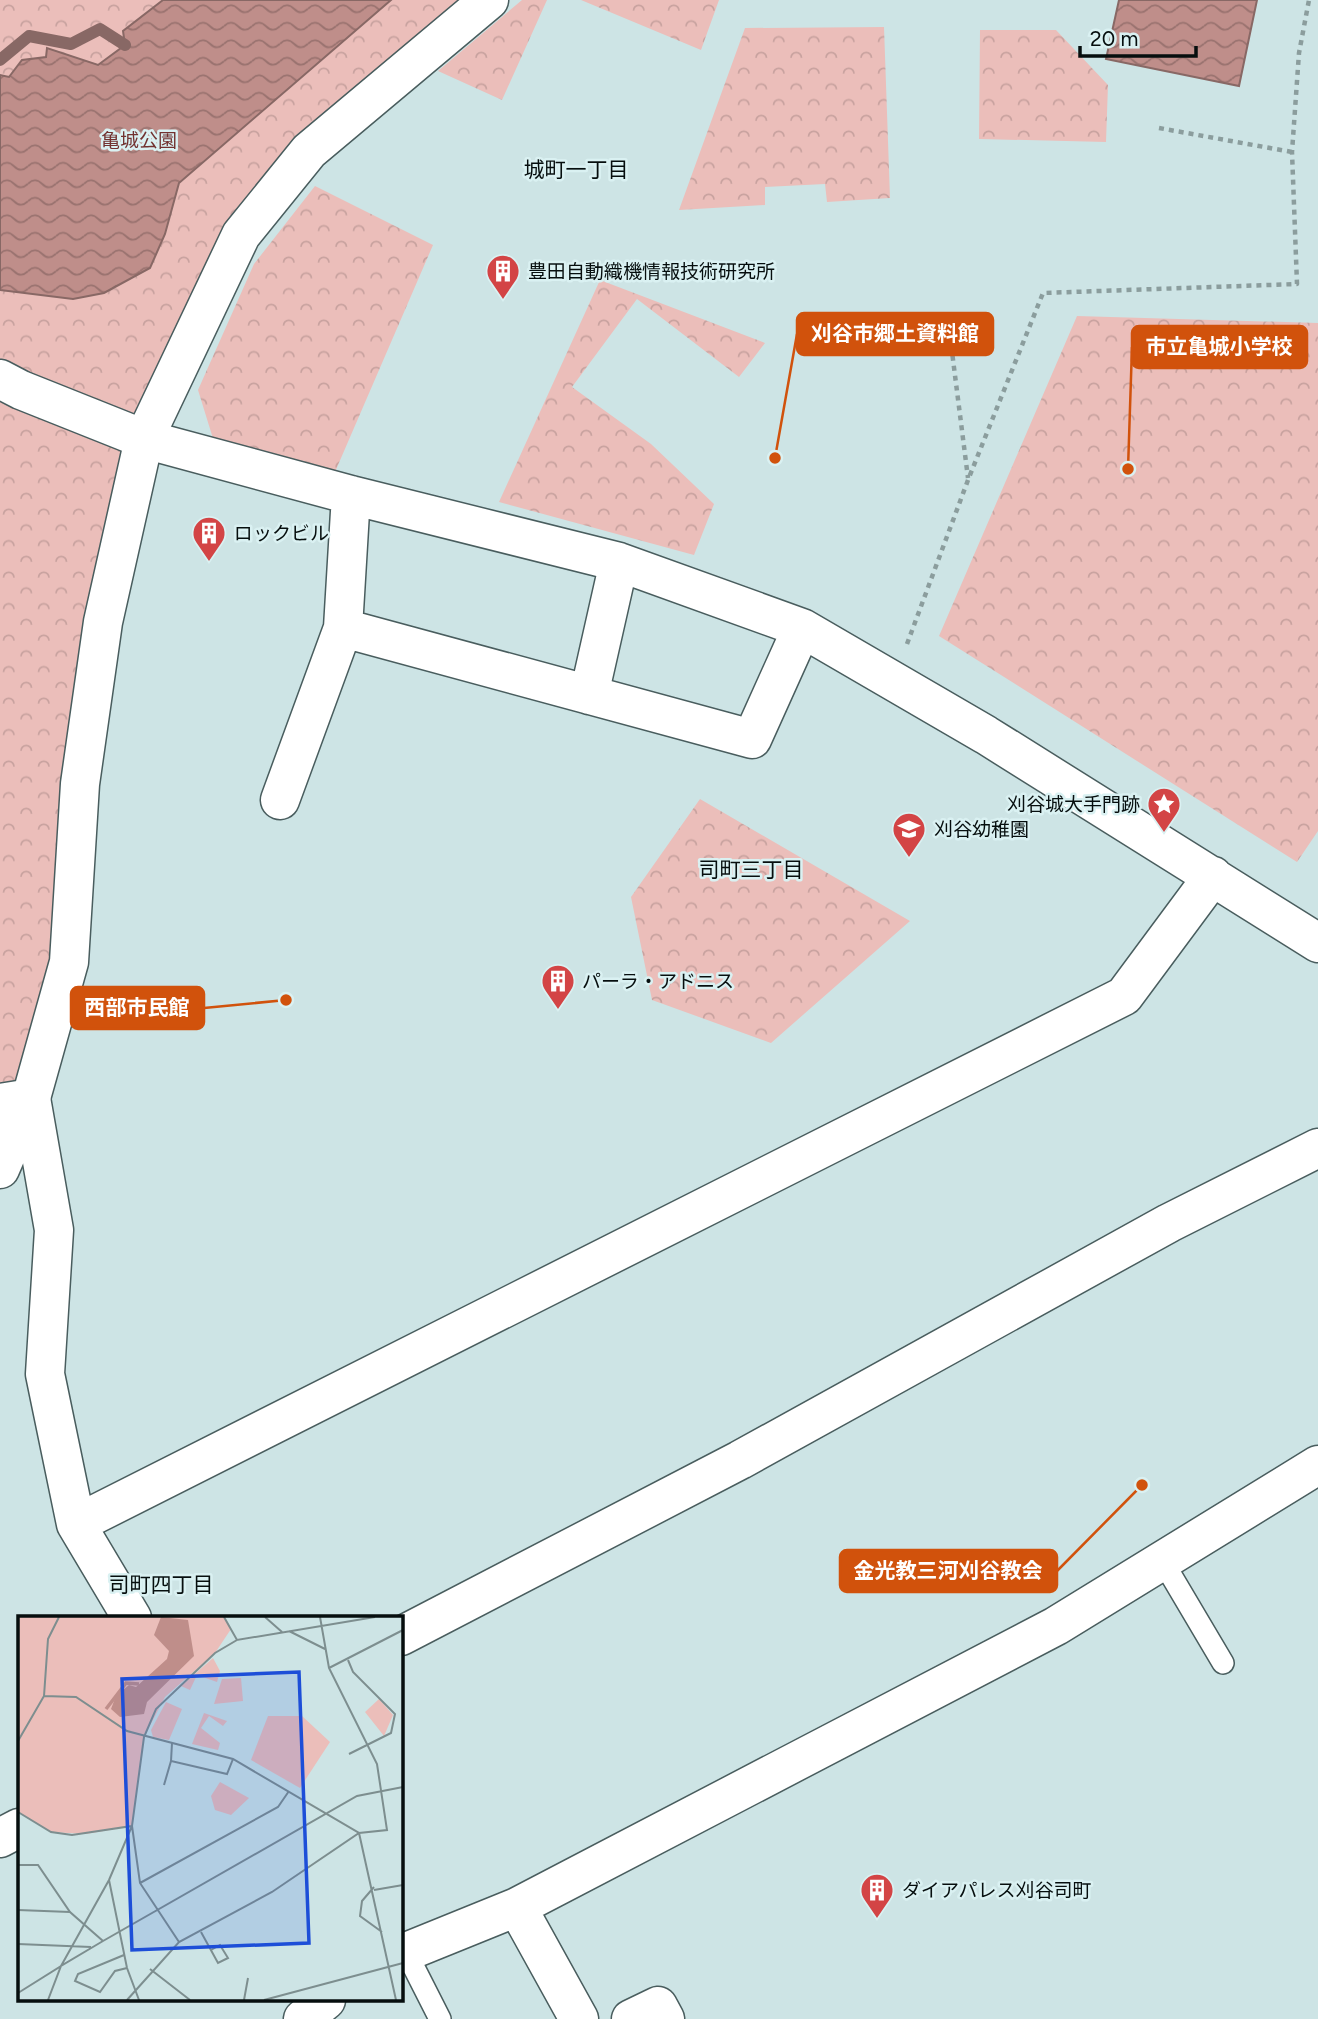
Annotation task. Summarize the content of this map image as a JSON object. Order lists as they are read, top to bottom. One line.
{"districts":["城町一丁目","司町三丁目","司町四丁目"],"parks":["亀城公園"],"places":{"building":["豊田自動織機情報技術研究所","ロックビル","パーラ・アドニス","ダイアパレス刈谷司町"],"other":["刈谷市郷土資料館","市立亀城小学校","西部市民館","金光教三河刈谷教会"],"place":["刈谷城大手門跡"],"school or university":["刈谷幼稚園"]},"scale_bar":"20 m"}
